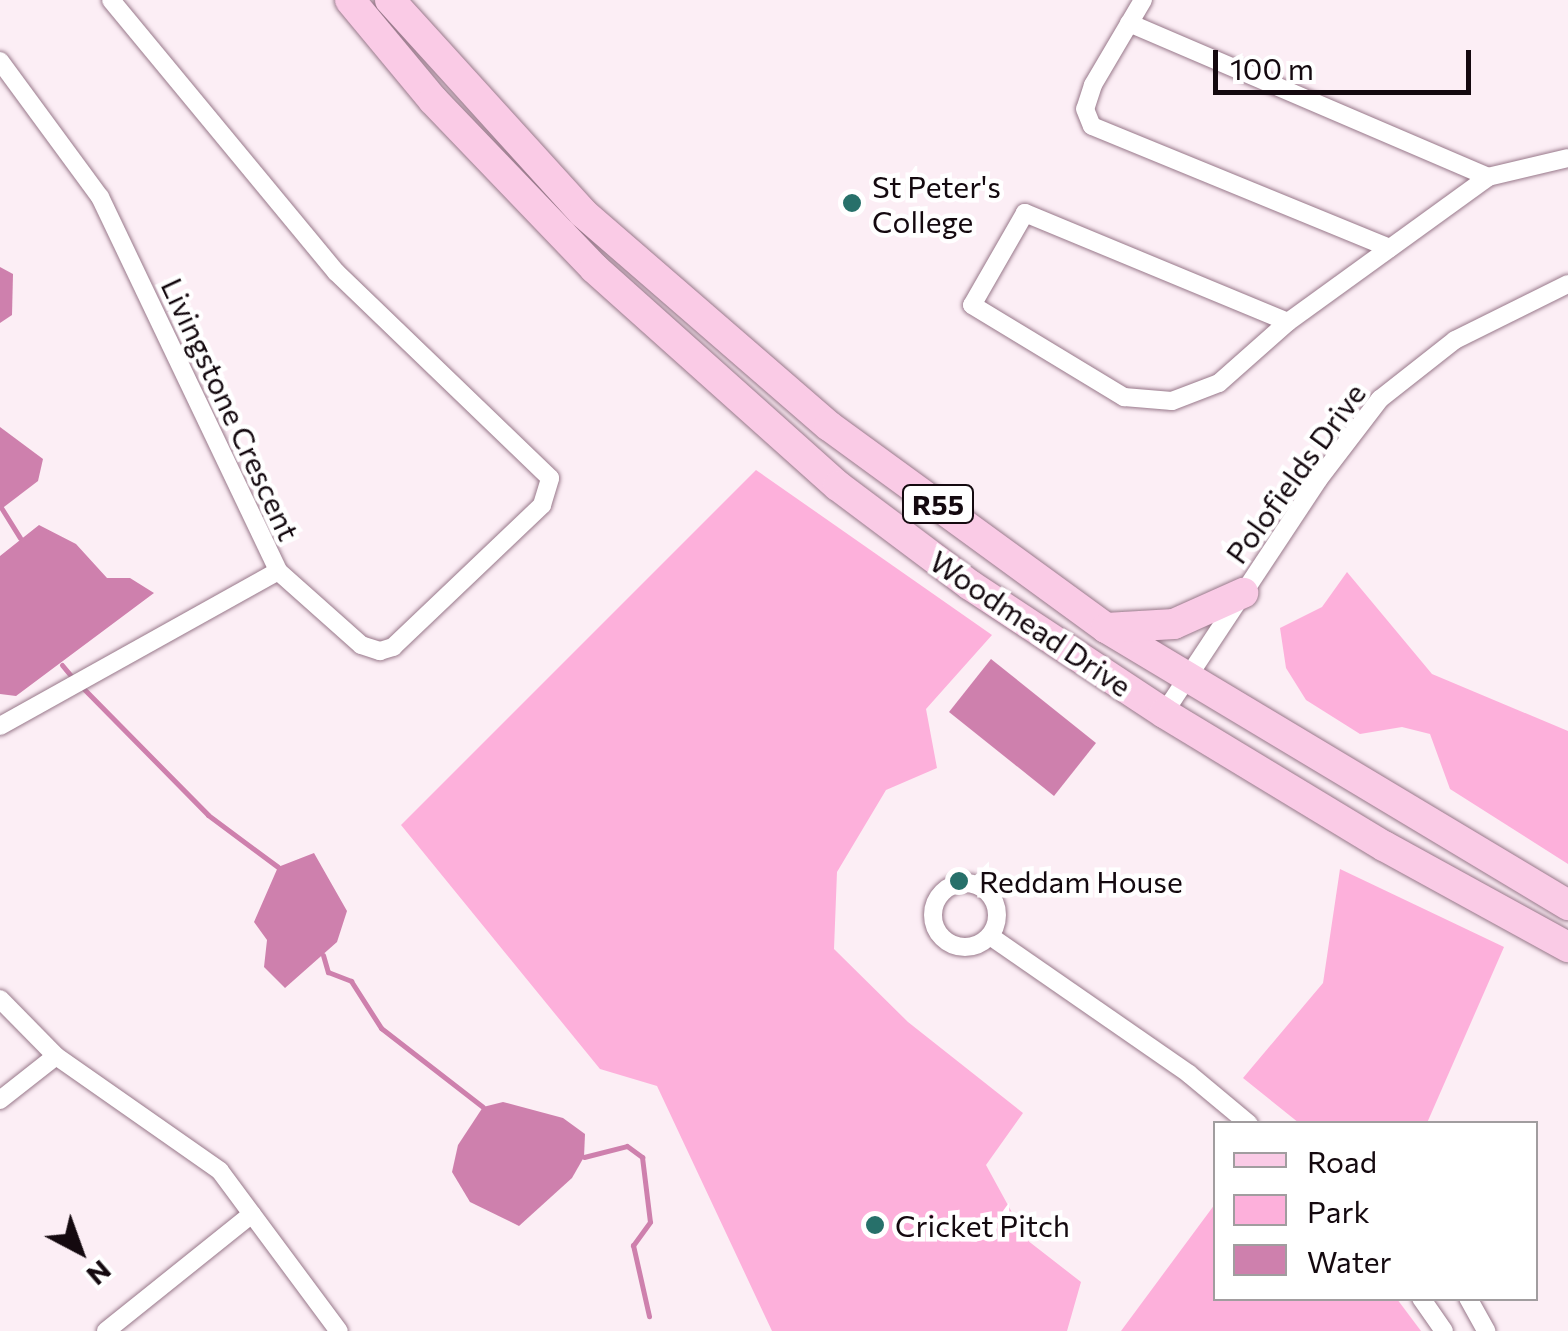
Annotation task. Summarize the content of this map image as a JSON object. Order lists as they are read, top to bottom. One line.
{"streets":{"main road":["R55","Woodmead Drive"],"street":["Livingstone Crescent","Polofields Drive"]},"crossings":[["Polofields Drive","Woodmead Drive"]],"places":["St Peter's College","Reddam House","Cricket Pitch"],"legend":["Road","Park","Water"],"scale_bar":"100 m","north":"bottom right"}
